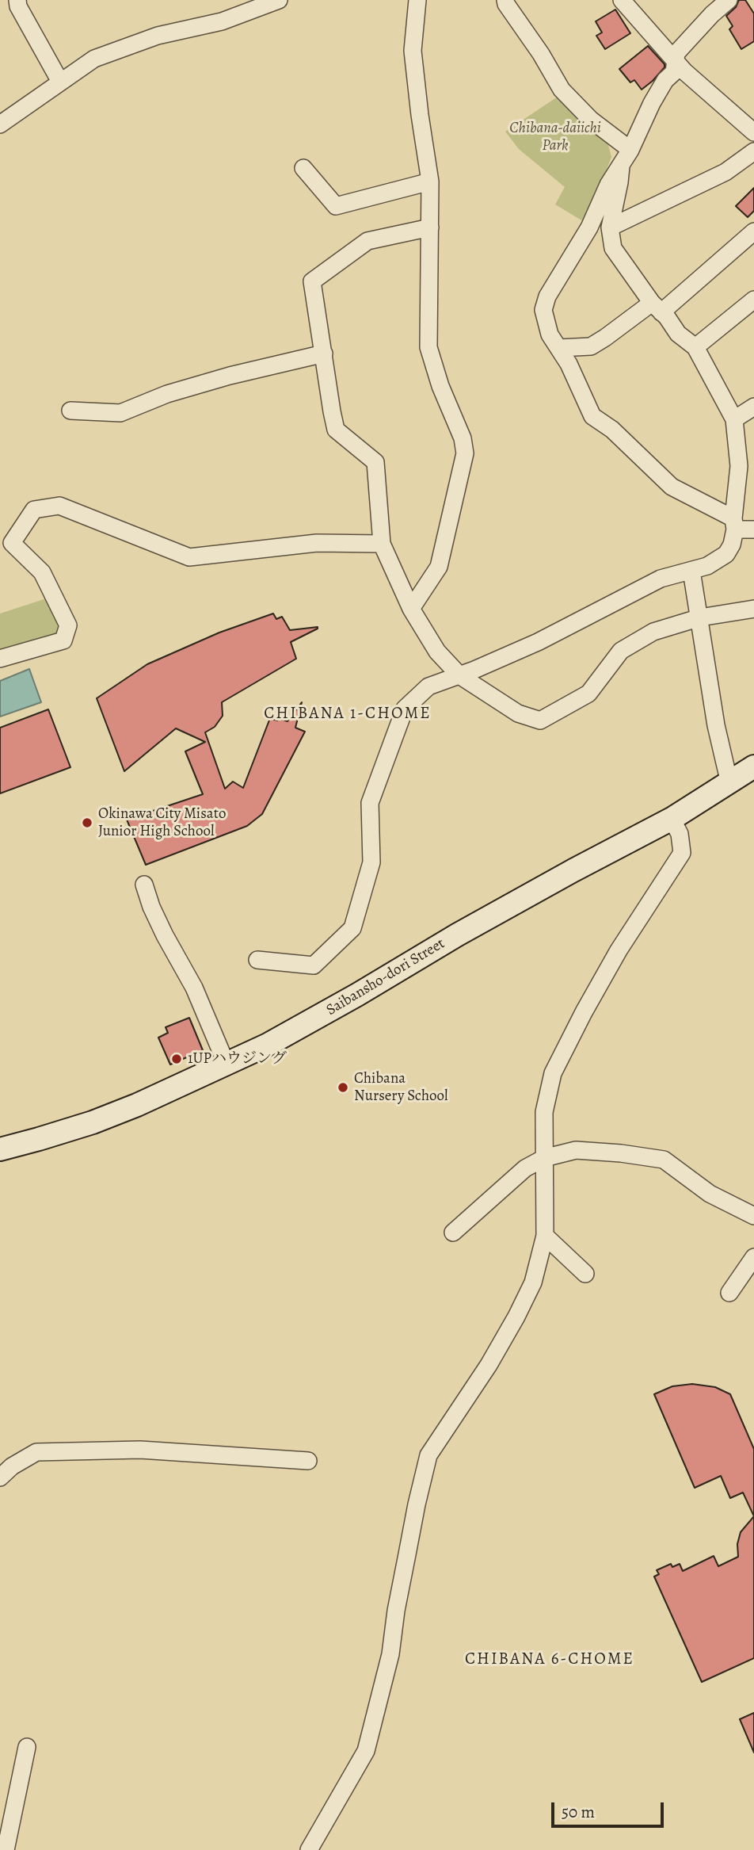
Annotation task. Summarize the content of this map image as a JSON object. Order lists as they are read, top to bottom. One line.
{"streets":{"main road":["Saibansho-dori Street"]},"districts":["CHIBANA 1-CHOME","CHIBANA 6-CHOME"],"parks":["Chibana-daiichi Park"],"places":["Okinawa City Misato Junior High School","1UPハウジング","Chibana Nursery School"],"scale_bar":"50 m"}
